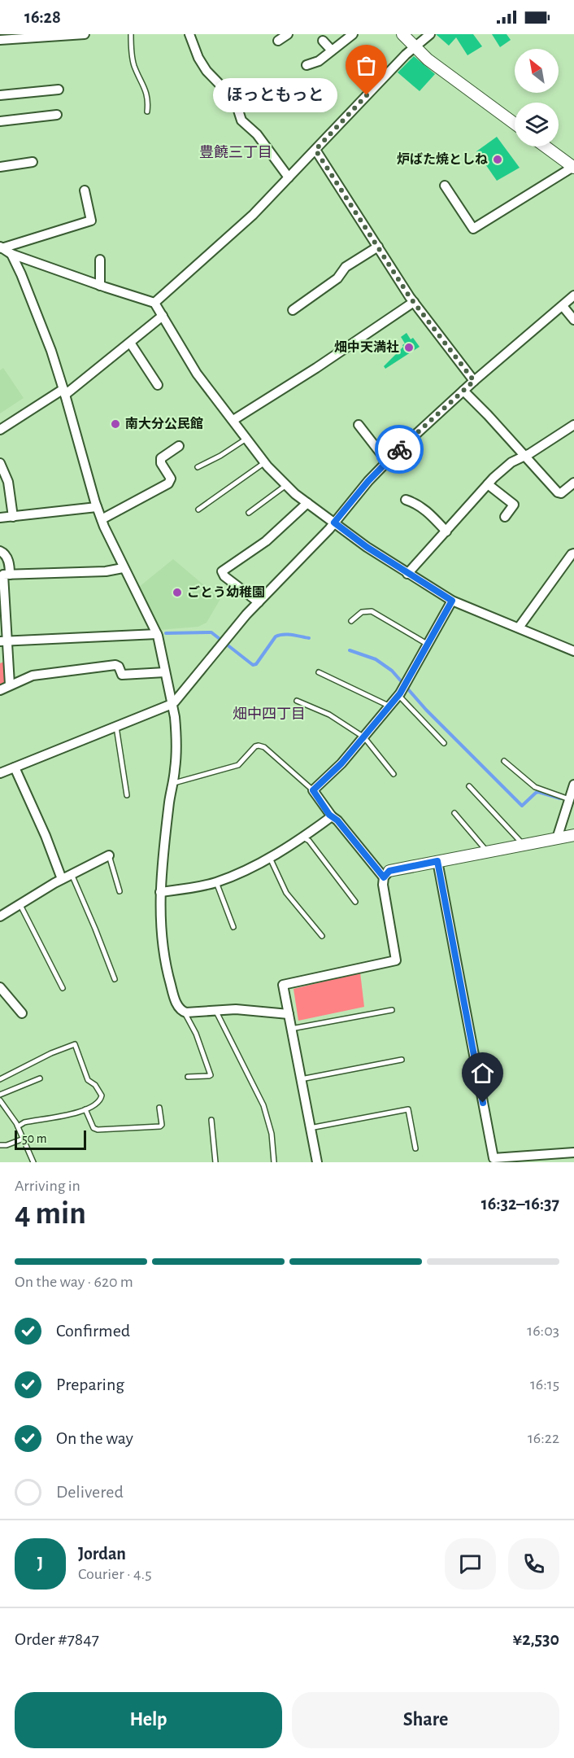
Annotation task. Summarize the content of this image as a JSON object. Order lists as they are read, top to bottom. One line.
{"districts":["豊饒三丁目","畑中四丁目"],"places":["ほっともっと","炉ばた焼としね","畑中天満社","南大分公民館","ごとう幼稚園"],"scale_bar":"50 m","north":"top left","page":{"status":"16:28","bubble":"ほっともっと","scale":"50 m","heading":["4 min","Arriving in","16:32–16:37"],"panel":["Jordan","Courier · 4.5","Order #7847","¥2,530"],"bar":"On the way · 620 m","list":[["Confirmed","16:03"],["Preparing","16:15"],["On the way","16:22"],"Delivered"],"round":"J","buttons":["Help","Share"]}}
